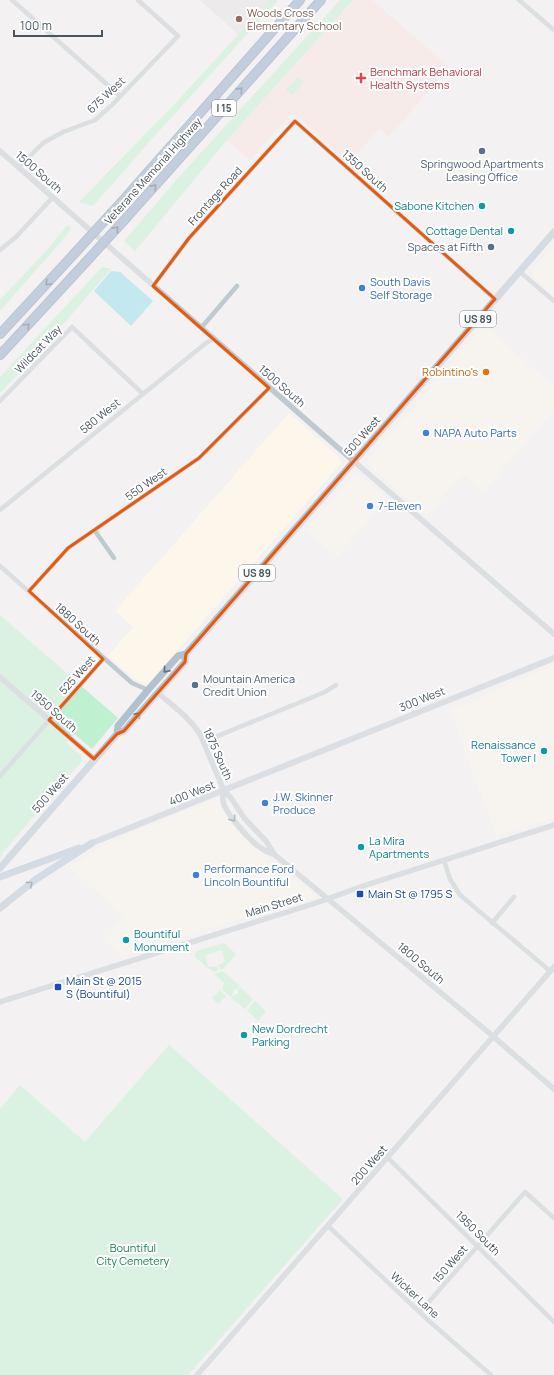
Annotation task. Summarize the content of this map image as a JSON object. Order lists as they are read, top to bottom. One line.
{"streets":{"highway":["I 15","Veterans Memorial Highway"],"main road":["US 89","500 West","300 West","400 West"],"street":["675 West","1350 South","1500 South","Frontage Road","Wildcat Way","580 West","550 West","1880 South","525 West","1950 South","1875 South","Main Street","1800 South","200 West","150 West","Wicker Lane"]},"crossings":[["675 West","1500 South"],["1350 South","Frontage Road"],["1350 South","500 West"],["1500 South","Frontage Road"],["1500 South","580 West"],["1500 South","500 West"],["1500 South","550 West"],["Wildcat Way","580 West"],["500 West","1880 South"],["500 West","1950 South"],["500 West","1875 South"],["550 West","1880 South"],["1880 South","525 West"],["525 West","1950 South"],["300 West","400 West"],["1950 South","200 West"],["1950 South","150 West"],["1875 South","400 West"],["1875 South","1800 South"],["400 West","1800 South"],["Main Street","1800 South"],["1800 South","200 West"],["200 West","Wicker Lane"],["150 West","Wicker Lane"]],"parks":["Bountiful City Cemetery"],"places":{"other":["Woods Cross Elementary School","Springwood Apartments Leasing Office","Sabone Kitchen","Cottage Dental","Spaces at Fifth","South Davis Self Storage","Robintino's","NAPA Auto Parts","7-Eleven","Mountain America Credit Union","Renaissance Tower I","J.W. Skinner Produce","La Mira Apartments","Performance Ford Lincoln Bountiful","Bountiful Monument","New Dordrecht Parking"],"health":["Benchmark Behavioral Health Systems"],"transit":["Main St @ 1795 S","Main St @ 2015 S (Bountiful)"]},"scale_bar":"100 m"}
